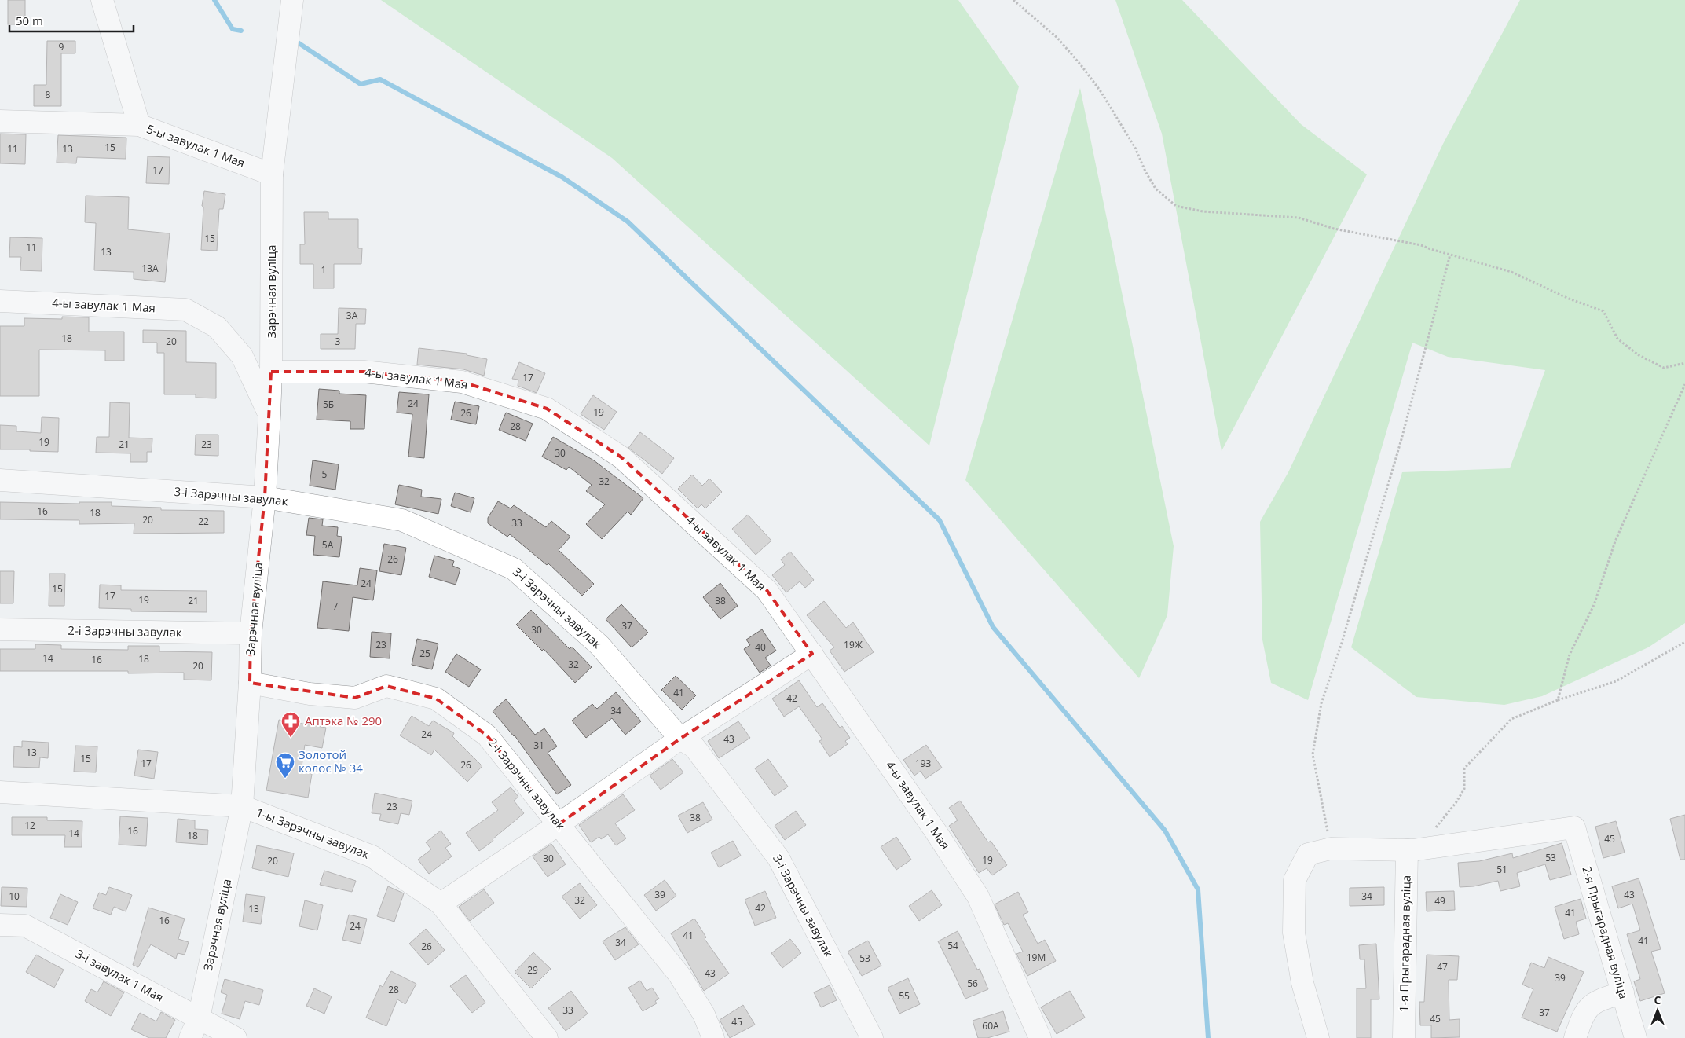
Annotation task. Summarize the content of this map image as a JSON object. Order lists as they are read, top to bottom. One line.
{"streets":{"street":["5-ы завулак 1 Мая","Зарэчная вуліца","4-ы завулак 1 Мая","3-і Зарэчны завулак","2-і Зарэчны завулак","1-ы Зарэчны завулак","2-я Прыгарадная вуліца","1-я Прыгарадная вуліца","3-і завулак 1 Мая"]},"crossings":[["5-ы завулак 1 Мая","Зарэчная вуліца"],["Зарэчная вуліца","4-ы завулак 1 Мая"],["Зарэчная вуліца","3-і Зарэчны завулак"],["Зарэчная вуліца","2-і Зарэчны завулак"],["Зарэчная вуліца","1-ы Зарэчны завулак"],["Зарэчная вуліца","3-і завулак 1 Мая"],["2-я Прыгарадная вуліца","1-я Прыгарадная вуліца"]],"places":{"pharmacy":["Аптэка № 290"],"supermarket":["Золотой колос № 34"]},"house_numbers":["9","8","15","11","13","17","15","11","13","13А","1","3А","18","20","3","17","24","5Б","19","26","28","19","21","23","30","5","32","16","18","20","22","33","5А","26","24","15","17","19","21","38","7","37","30","23","19Ж","40","25","14","18","16","32","20","41","42","34","24","43","31","13","15","17","19З","26","23","38","12","16","14","18","45","53","30","19","20","51","39","43","10","34","32","49","42","13","41","16","24","41","41","34","54","26","19М","53","47","29","43","39","56","28","55","33","37","45","45","60А"],"scale_bar":"50 m","north":"top"}
